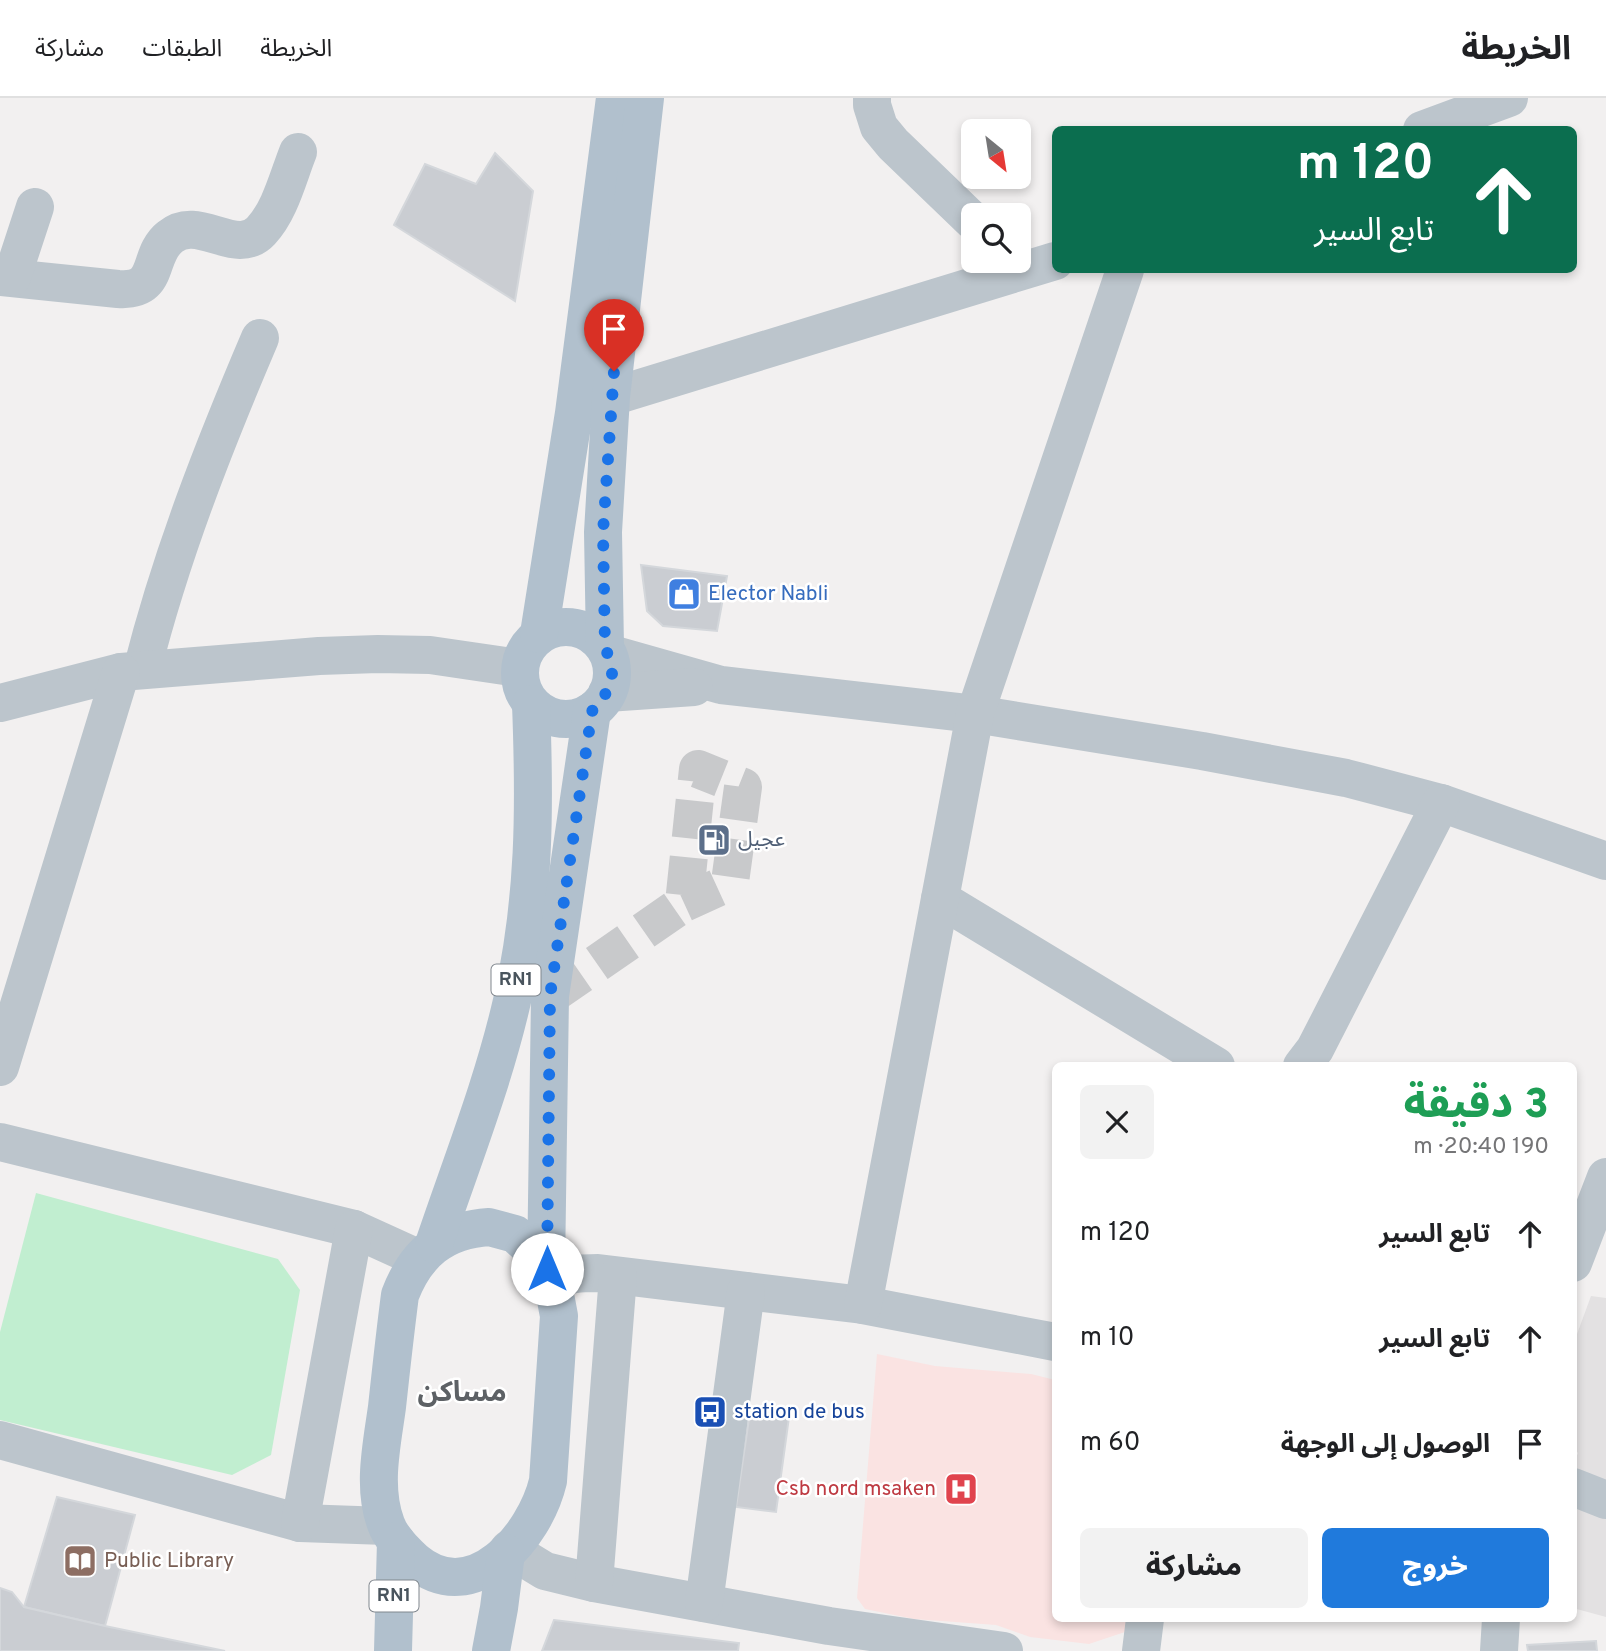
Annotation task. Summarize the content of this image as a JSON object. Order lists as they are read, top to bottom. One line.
{"streets":{"main road":["RN1"]},"districts":["مساكن"],"places":{"shop":["Elector Nabli"],"fuel station":["عجيل"],"bus stop":["station de bus"],"hospital":["Csb nord msaken"],"library":["Public Library"]},"north":"bottom right","page":{"header":"الخريطة","nav":["الخريطة","الطبقات","مشاركة"],"turn":["120 m","تابع السير"],"heading":["3 دقيقة","190 m · 20:40"],"list":[{"name":"تابع السير","value":"120 m"},{"name":"تابع السير","value":"10 m"},{"name":"الوصول إلى الوجهة","value":"60 m"}],"buttons":["خروج","مشاركة"]}}
